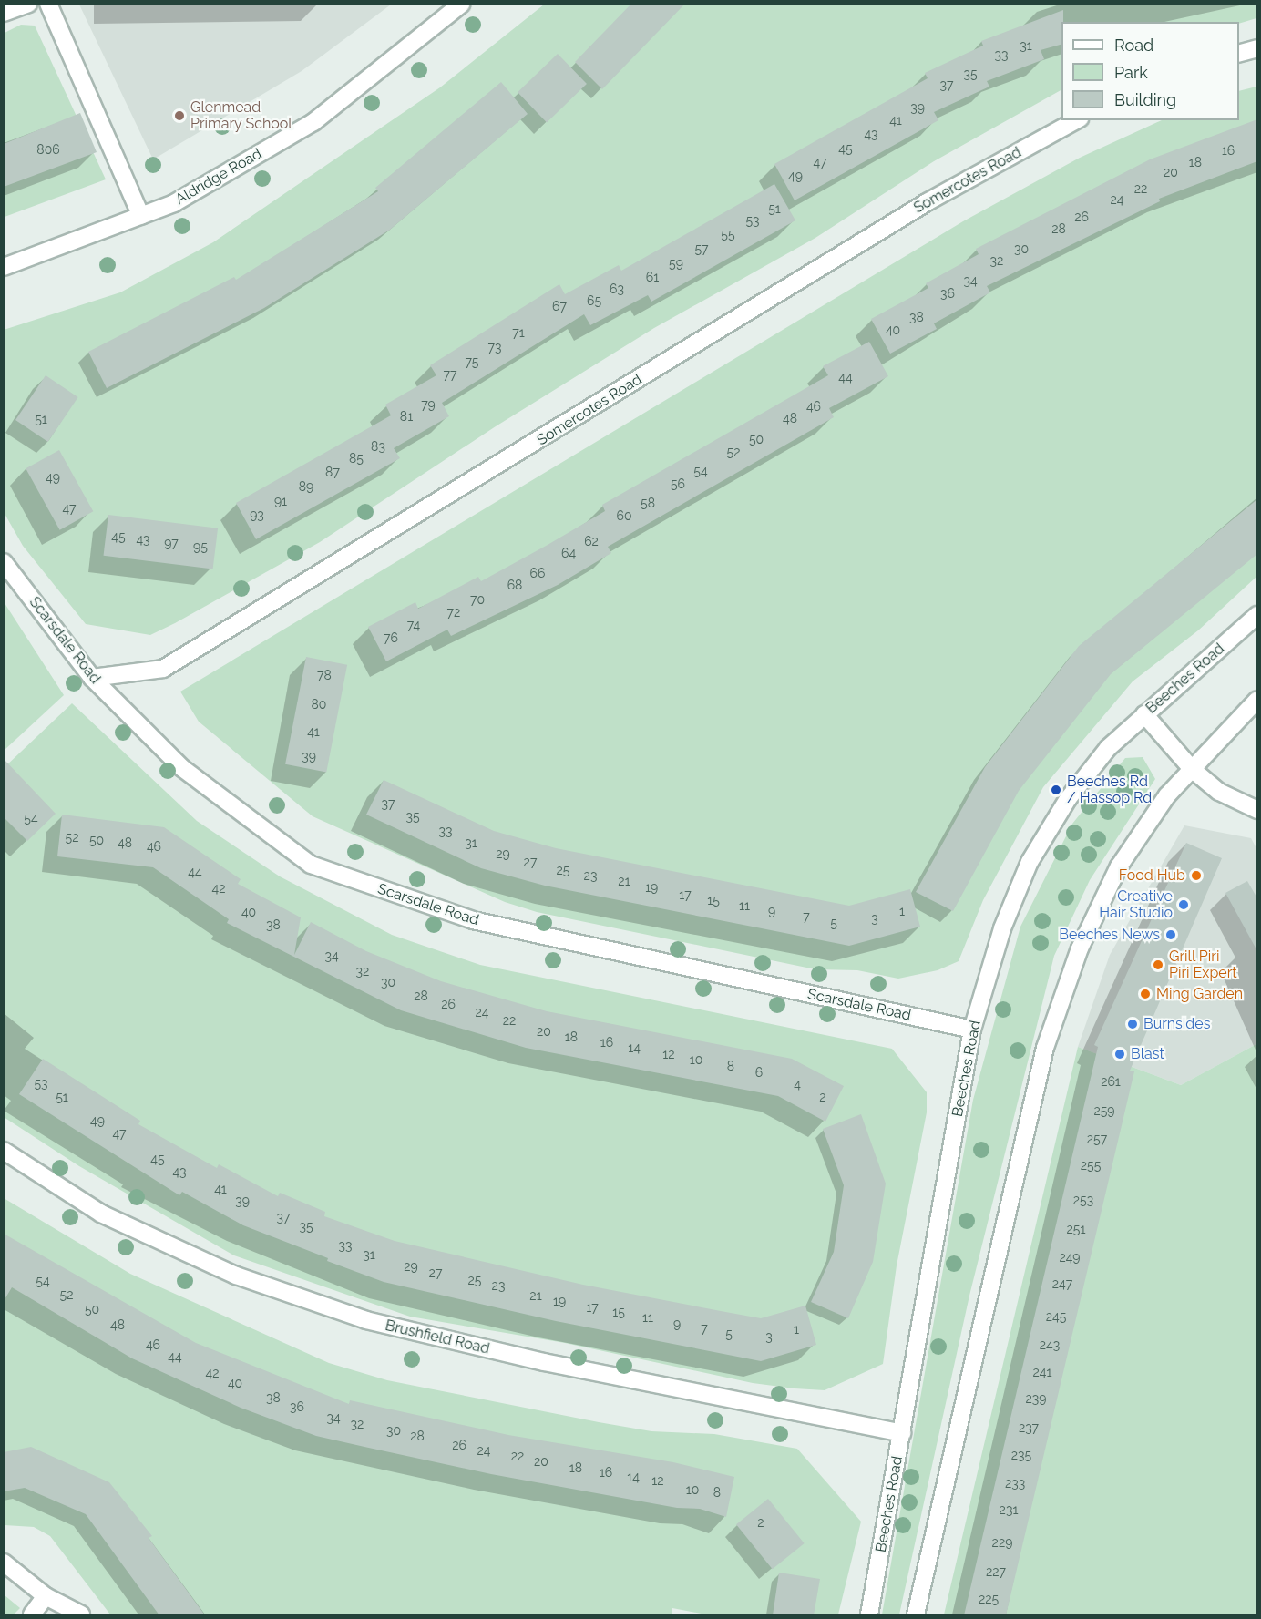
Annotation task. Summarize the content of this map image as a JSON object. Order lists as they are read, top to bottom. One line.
{"streets":{"street":["Aldridge Road","Somercotes Road","Scarsdale Road","Beeches Road","Brushfield Road"]},"crossings":[["Somercotes Road","Scarsdale Road"],["Scarsdale Road","Beeches Road"],["Beeches Road","Brushfield Road"]],"places":["Glenmead Primary School","Beeches Rd / Hassop Rd","Food Hub","Creative Hair Studio","Beeches News","Grill Piri Piri Expert","Ming Garden","Burnsides","Blast"],"house_numbers":["31","33","35","37","39","41","43","45","806","16","47","18","20","49","22","24","51","26","53","28","55","57","30","32","59","61","34","63","36","65","67","38","40","71","73","75","77","44","79","46","81","48","51","50","83","52","85","54","87","49","56","89","91","58","47","93","60","45","43","62","97","95","64","66","68","70","72","74","76","78","80","41","39","37","35","54","33","52","50","48","31","46","29","27","25","44","23","21","19","42","17","15","11","9","1","40","7","3","5","38","34","32","30","28","26","24","22","20","18","16","14","12","10","8","6","261","53","4","51","2","259","49","47","257","45","255","43","41","253","39","37","35","251","33","31","249","29","27","25","54","247","23","52","21","19","17","50","15","245","11","9","48","7","1","5","3","46","243","44","241","42","40","38","239","36","34","32","237","30","28","26","24","235","22","20","18","16","14","12","233","10","8","231","2","229","227","225"],"legend":["Road","Park","Building"]}
